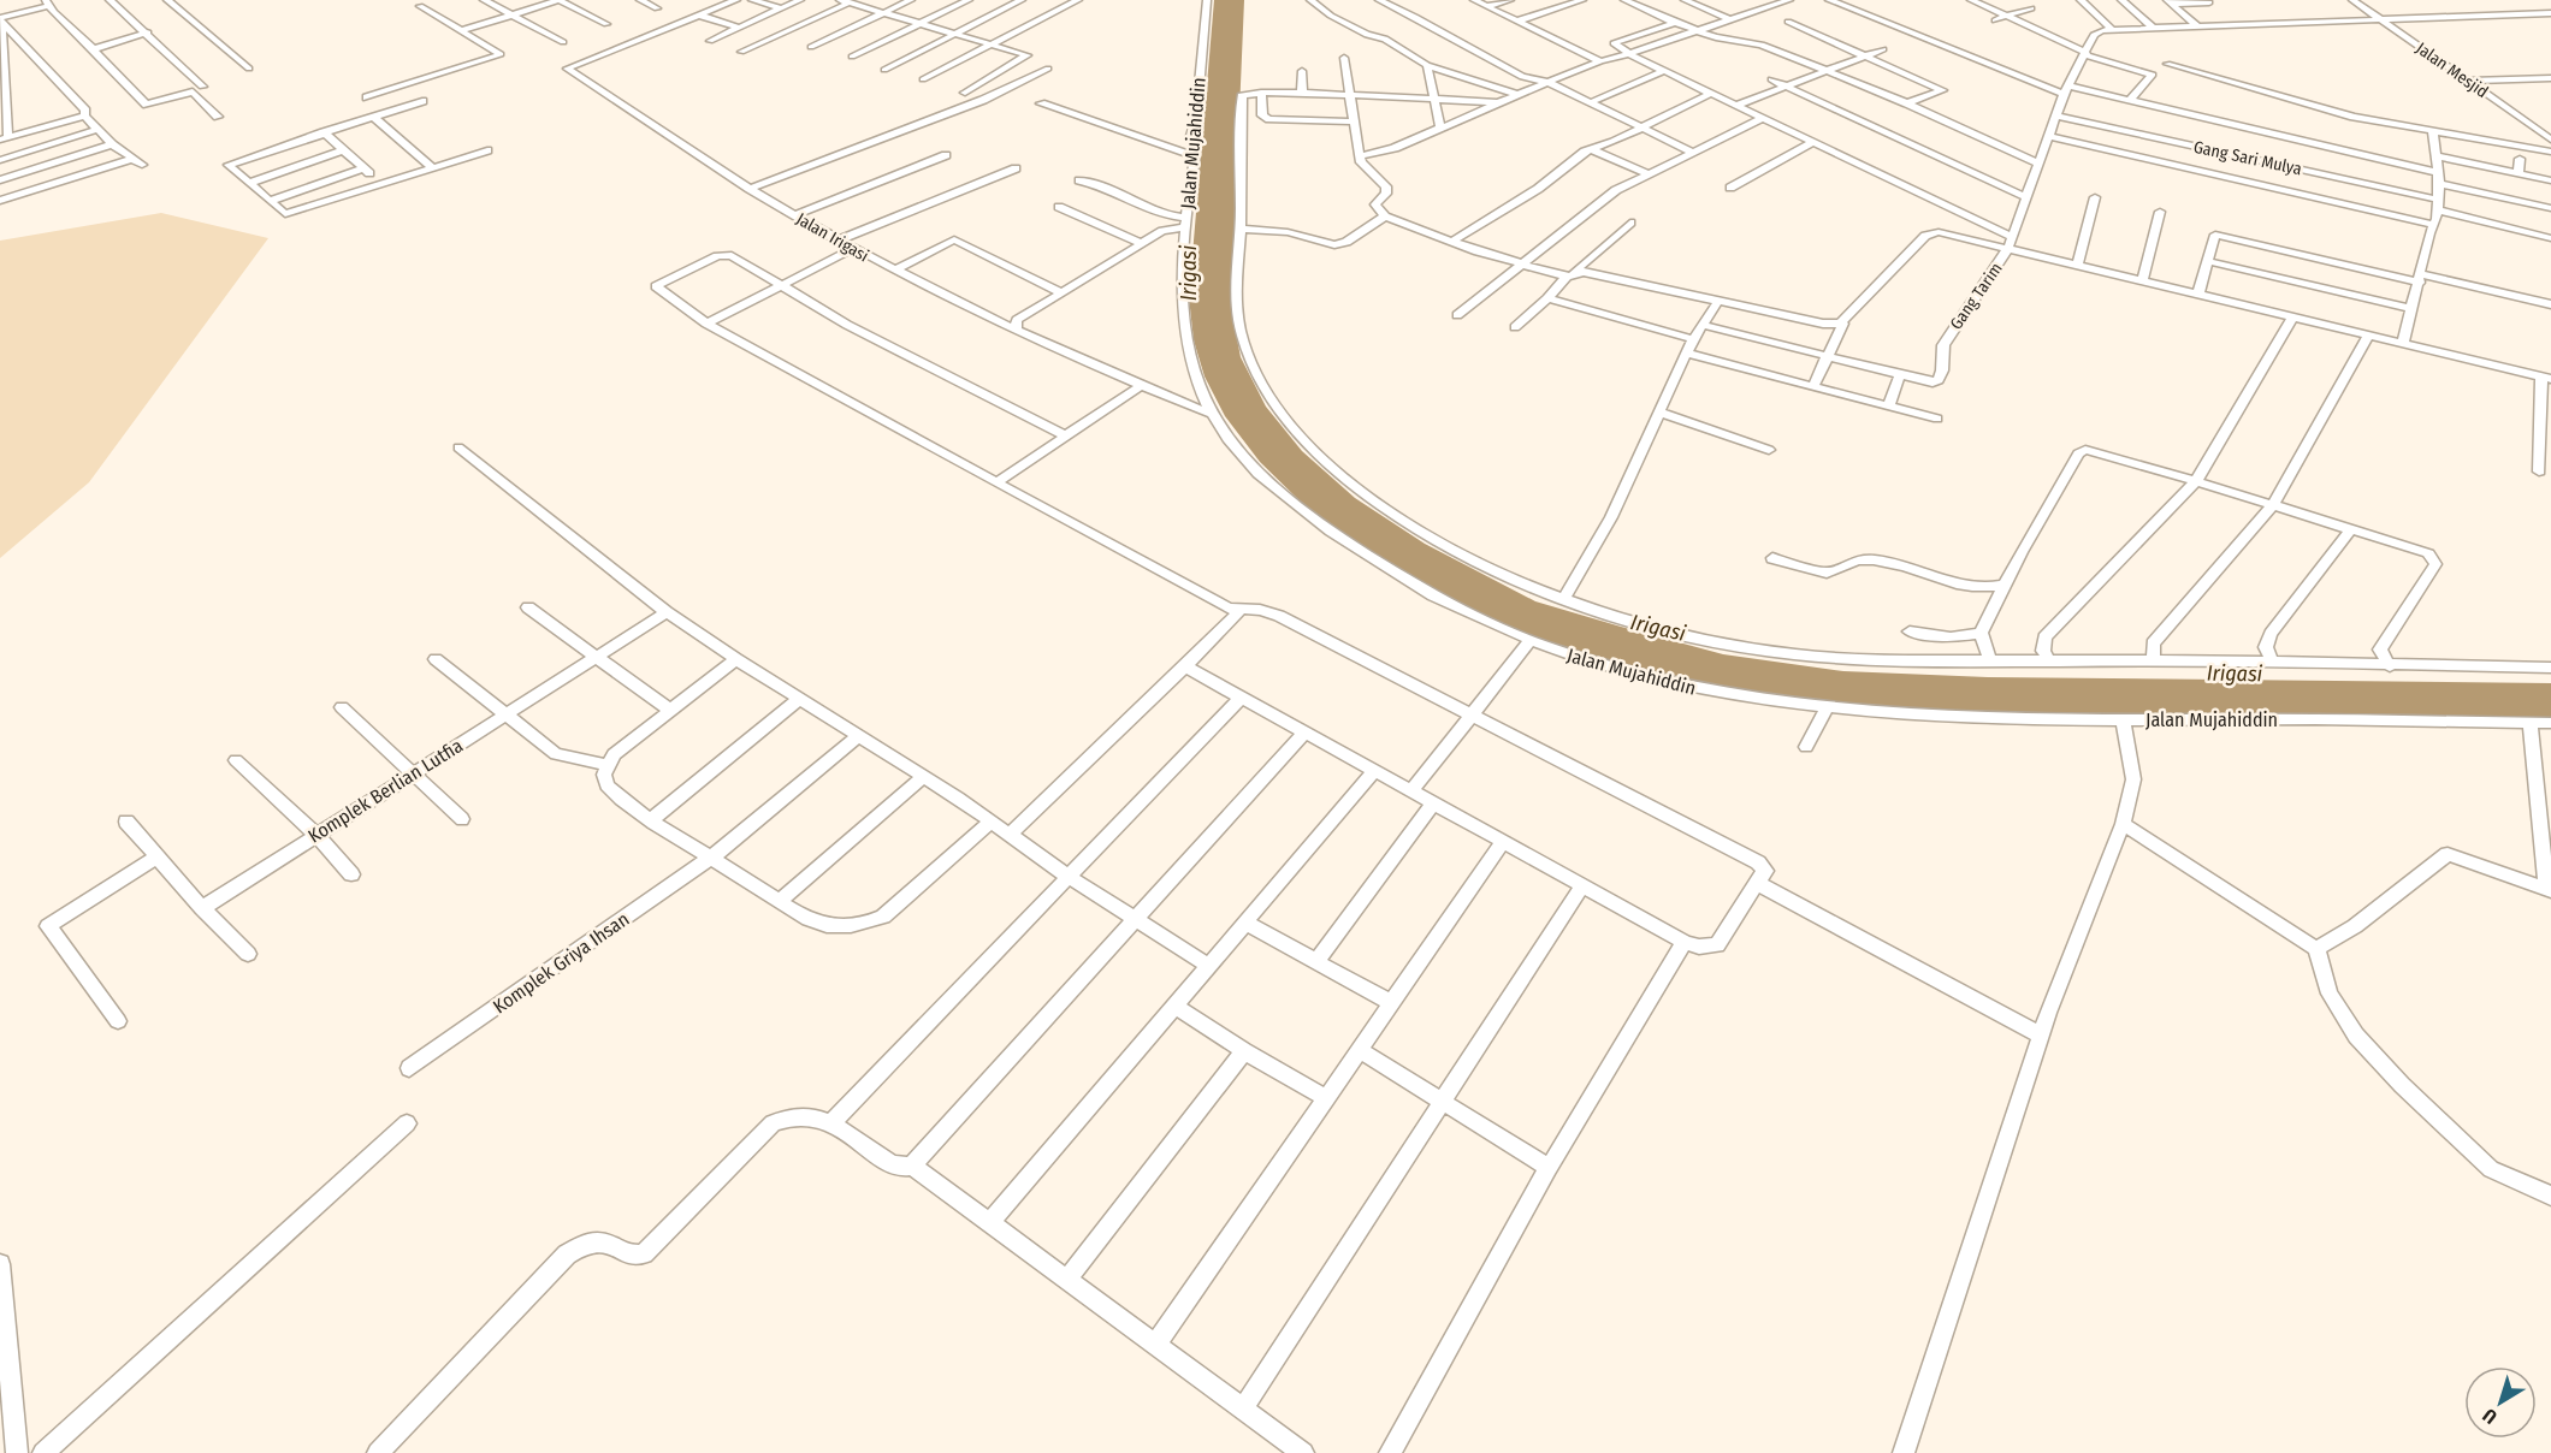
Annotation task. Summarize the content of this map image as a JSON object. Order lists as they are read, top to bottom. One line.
{"streets":{"street":["Jalan Mesjid","Jalan Mujahiddin","Gang Sari Mulya","Jalan Irigasi","Gang Tarim","Komplek Berlian Lutfia","Komplek Griya Ihsan"]},"crossings":[["Jalan Mujahiddin","Jalan Irigasi"],["Gang Sari Mulya","Gang Tarim"]],"water":["Irigasi"],"north":"bottom left"}
